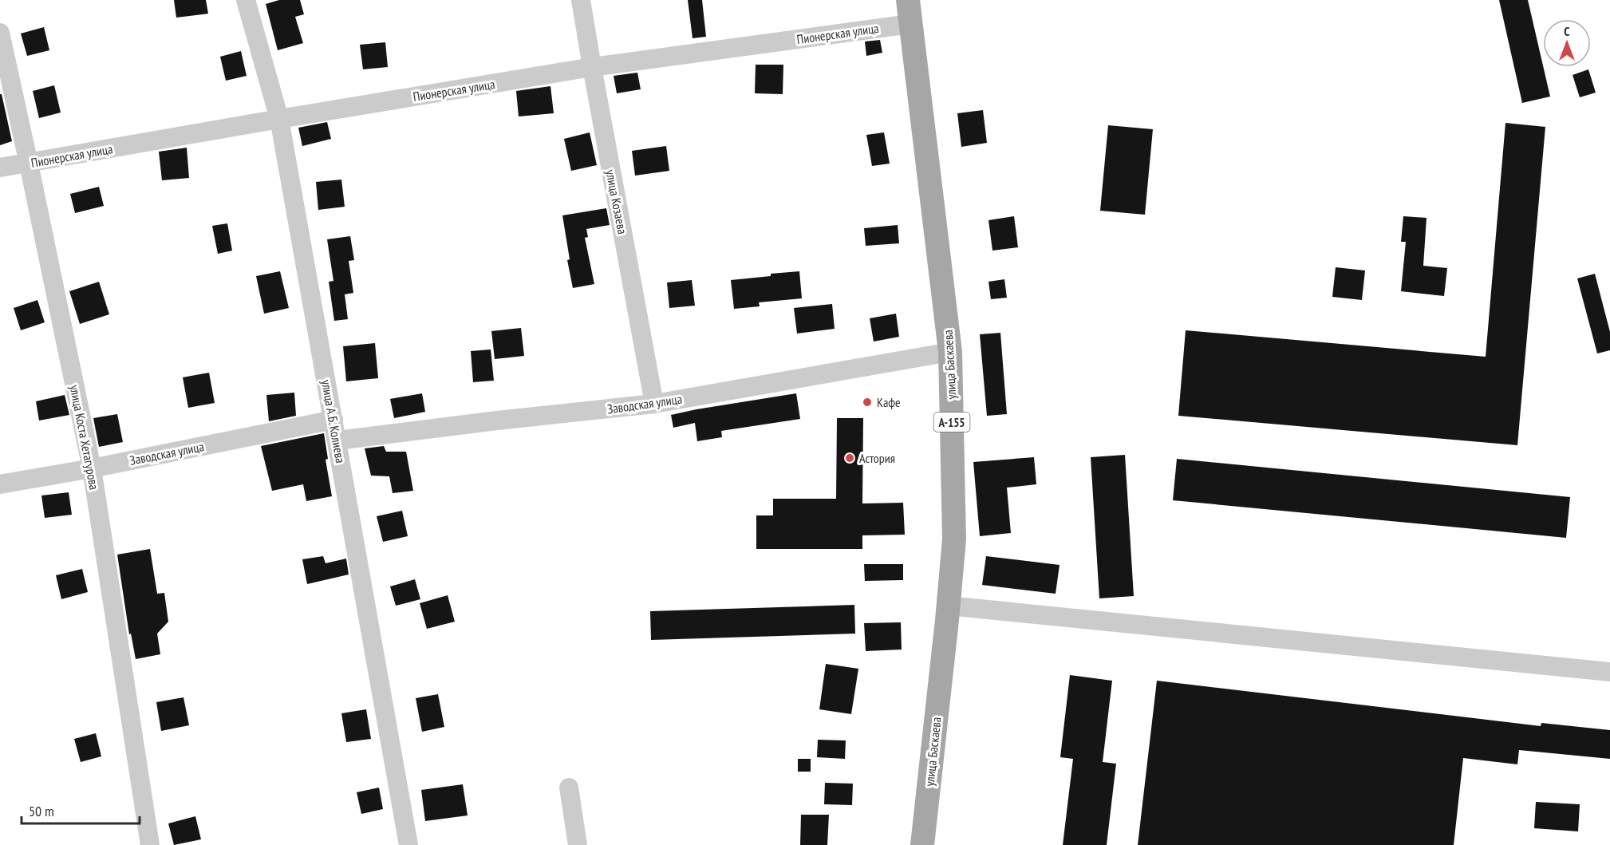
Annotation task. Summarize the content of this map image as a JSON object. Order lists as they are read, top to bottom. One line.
{"streets":{"main road":["улица Баскаева","А-155"],"street":["Пионерская улица","улица Козаева","Заводская улица","улица А.Б. Колиева","улица Коста Хетагурова"]},"crossings":[["Пионерская улица","улица Козаева"],["Пионерская улица","улица Баскаева"],["Пионерская улица","улица А.Б. Колиева"],["Пионерская улица","улица Коста Хетагурова"],["улица Козаева","Заводская улица"],["улица Баскаева","Заводская улица"],["Заводская улица","улица А.Б. Колиева"],["Заводская улица","улица Коста Хетагурова"]],"places":["Кафе","Астория"],"scale_bar":"50 m","north":"top"}
